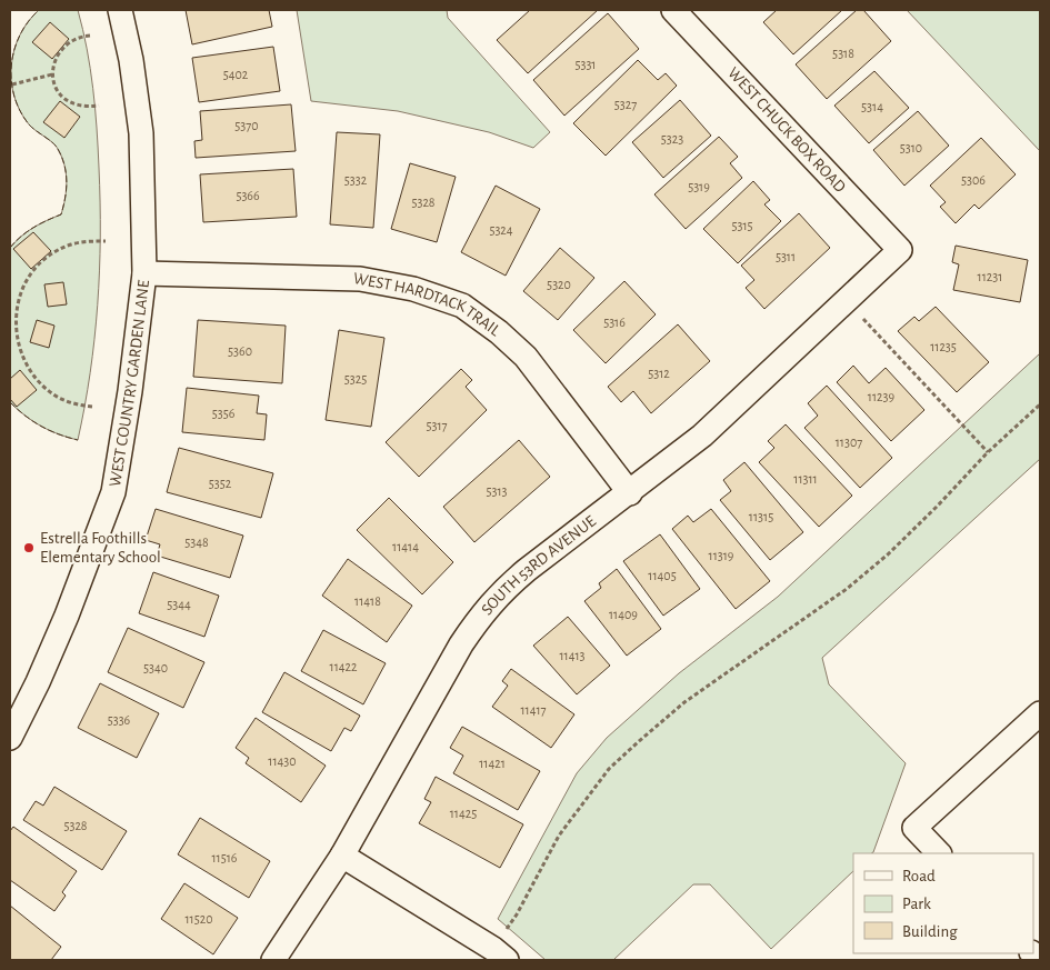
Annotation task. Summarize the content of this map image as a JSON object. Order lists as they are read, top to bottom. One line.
{"streets":{"street":["WEST CHUCK BOX ROAD","WEST HARDTACK TRAIL","WEST COUNTRY GARDEN LANE","SOUTH 53RD AVENUE"]},"crossings":[["WEST CHUCK BOX ROAD","SOUTH 53RD AVENUE"],["WEST HARDTACK TRAIL","WEST COUNTRY GARDEN LANE"],["WEST HARDTACK TRAIL","SOUTH 53RD AVENUE"]],"places":["Estrella Foothills Elementary School"],"house_numbers":["5318","5331","5402","5327","5314","5370","5323","5310","5332","5306","5319","5366","5328","5315","5324","5311","11231","5320","5316","11235","5360","5312","5325","11239","5356","5317","11307","11311","5352","5313","11315","5348","11414","11319","11405","11418","5344","11409","11413","11422","5340","11417","5336","11430","11421","11425","5328","11516","11520"],"legend":["Road","Park","Building"]}
